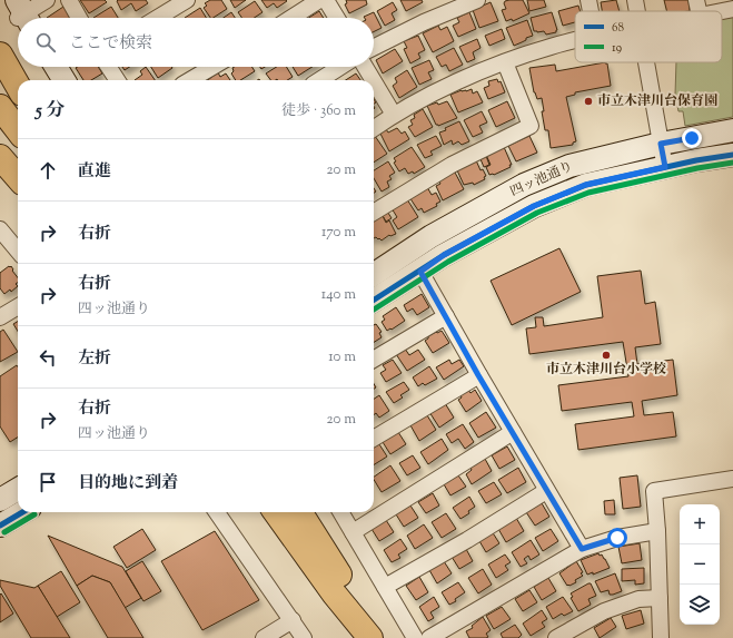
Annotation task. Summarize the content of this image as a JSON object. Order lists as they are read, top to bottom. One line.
{"streets":{"main road":["四ッ池通り"]},"places":["市立木津川台保育園","市立木津川台小学校"],"lines":["transit line 68","transit line 19"],"legend":["68","19"],"page":{"search":"ここで検索","heading":["5 分","徒歩 · 360 m"],"list":[["直進","20 m"],["右折","170 m"],["右折","四ッ池通り","140 m"],["左折","10 m"],["右折","四ッ池通り","20 m"],"目的地に到着"],"map_buttons":["+","−"]}}
